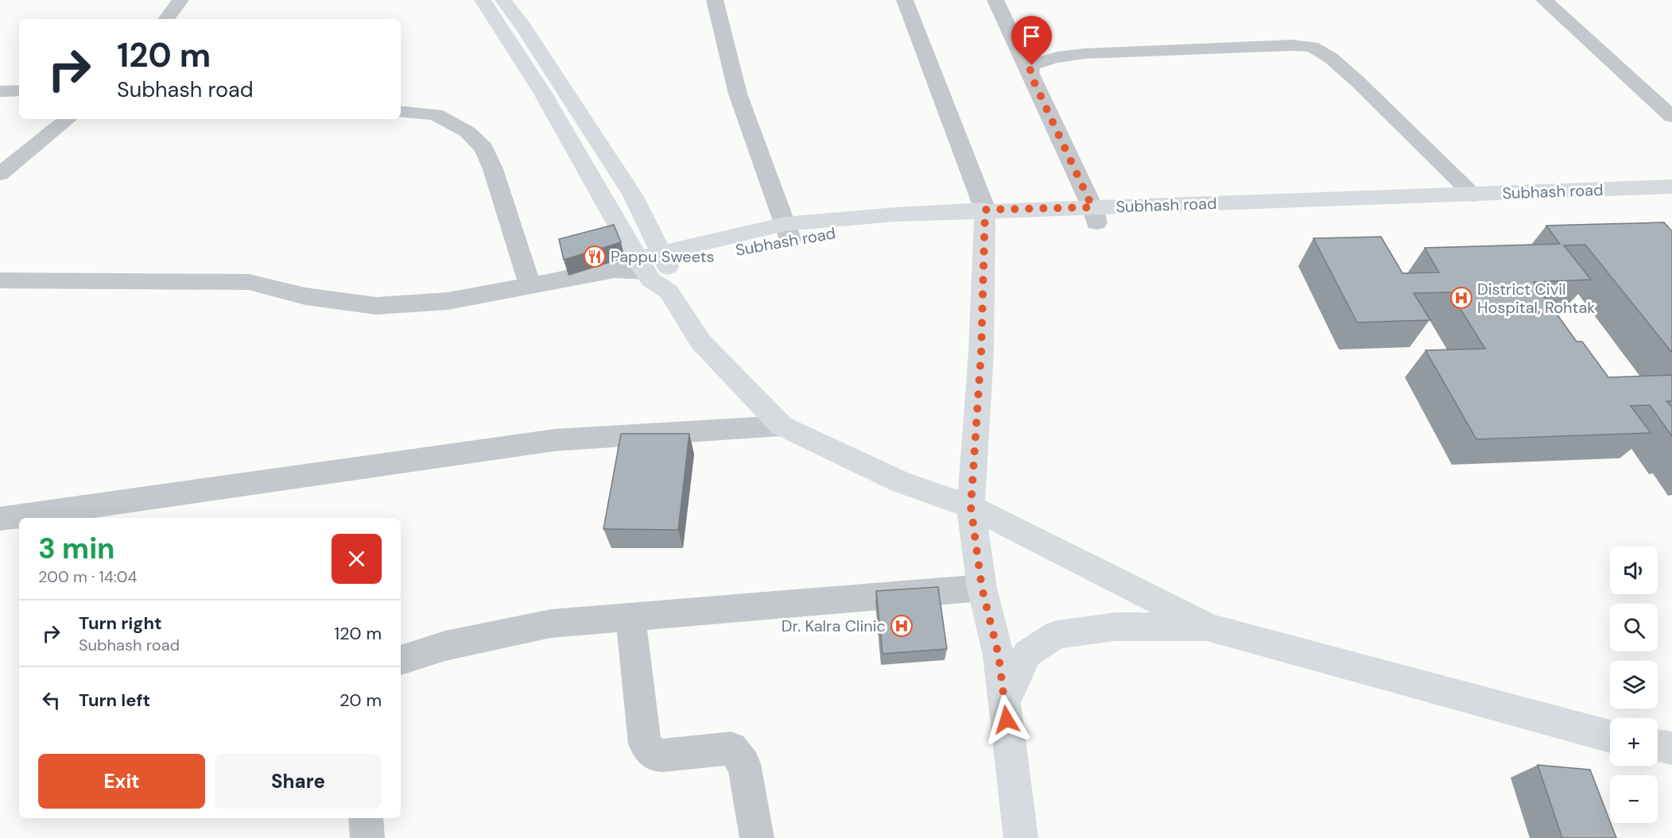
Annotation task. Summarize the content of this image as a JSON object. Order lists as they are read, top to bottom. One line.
{"streets":{"street":["Subhash road"]},"places":{"restaurant":["Pappu Sweets"],"hospital":["District Civil Hospital, Rohtak","Dr. Kalra Clinic"]},"page":{"turn":["120 m","Subhash road"],"heading":["3 min","200 m · 14:04"],"map_buttons":["+","−"],"list":[{"name":"Turn right","note":"Subhash road","value":"120 m"},{"name":"Turn left","value":"20 m"}],"buttons":["Exit","Share"]}}
